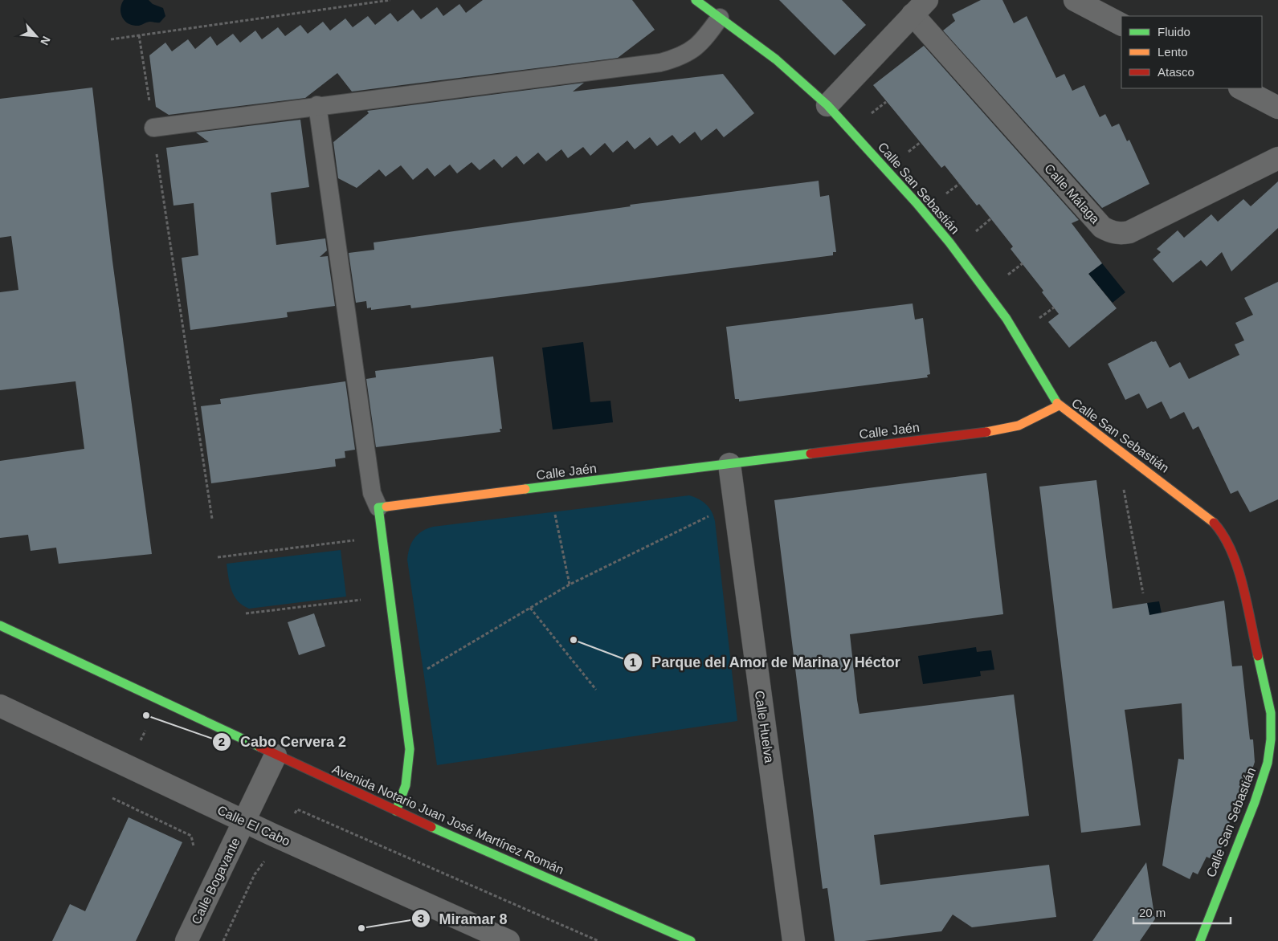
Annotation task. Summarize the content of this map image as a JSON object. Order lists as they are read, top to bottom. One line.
{"streets":{"street":["Calle San Sebastián","Calle Málaga","Calle Jaén","Calle Huelva","Avenida Notario Juan José Martínez Román","Calle El Cabo","Calle Bogavante"]},"crossings":[["Calle San Sebastián","Calle Jaén"],["Calle Jaén","Calle Huelva"],["Avenida Notario Juan José Martínez Román","Calle Bogavante"],["Calle El Cabo","Calle Bogavante"]],"places":["Parque del Amor de Marina y Héctor","Cabo Cervera 2","Miramar 8"],"legend":["Fluido","Lento","Atasco"],"scale_bar":"20 m","north":"bottom right"}
